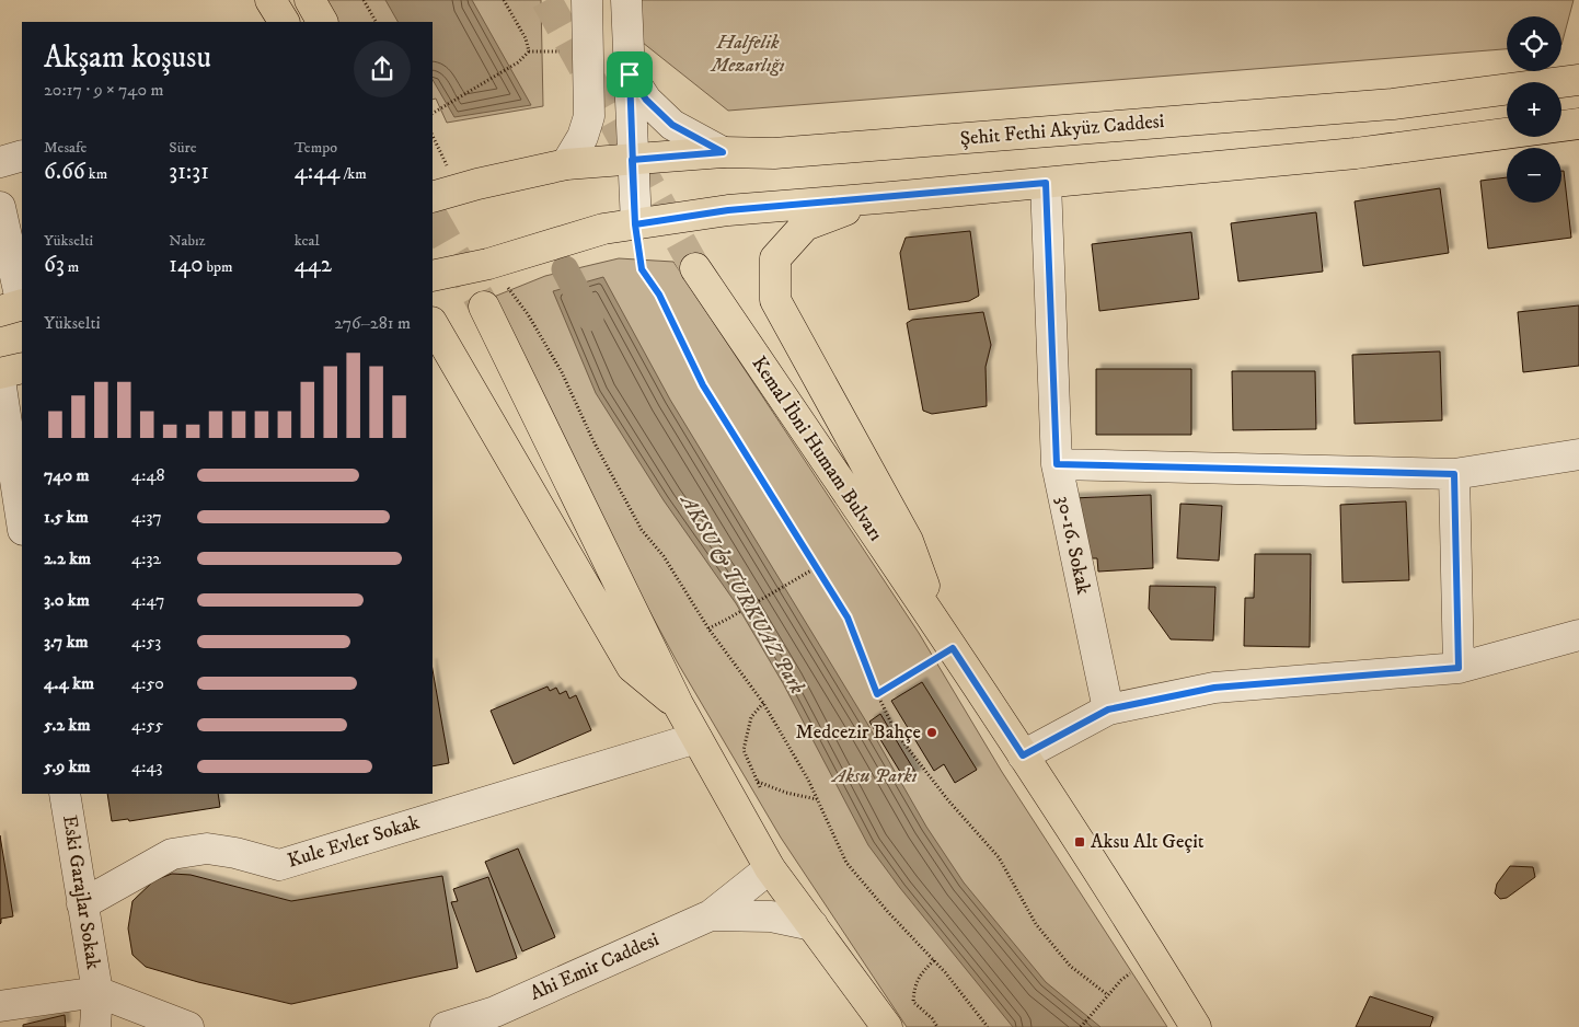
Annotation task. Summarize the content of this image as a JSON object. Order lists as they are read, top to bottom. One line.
{"streets":{"main road":["Şehit Fethi Akyüz Caddesi","Kemal İbni Humam Bulvarı"],"street":["30-16. Sokak","Kule Evler Sokak","Eski Garajlar Sokak","Ahi Emir Caddesi"]},"crossings":[["Kule Evler Sokak","Eski Garajlar Sokak"]],"water":["AKSU & TURKUAZ Park"],"parks":["Halfelik Mezarlığı","Aksu Parkı"],"places":{"other":["Medcezir Bahçe"],"transit":["Aksu Alt Geçit"]},"page":{"map_buttons":["+","−"],"heading":["Akşam koşusu","20:17 · 9 × 740 m"],"stats":[["Mesafe","6.66 km"],["Süre","31:31"],["Tempo","4:44 /km"],["Yükselti","63 m"],["Nabız","140 bpm"],["kcal","442"]],"chart":["Yükselti","276–281 m"],"list":[{"name":"740 m","note":"4:48"},{"name":"1.5 km","note":"4:37"},{"name":"2.2 km","note":"4:32"},{"name":"3.0 km","note":"4:47"},{"name":"3.7 km","note":"4:53"},{"name":"4.4 km","note":"4:50"},{"name":"5.2 km","note":"4:55"},{"name":"5.9 km","note":"4:43"}]}}
